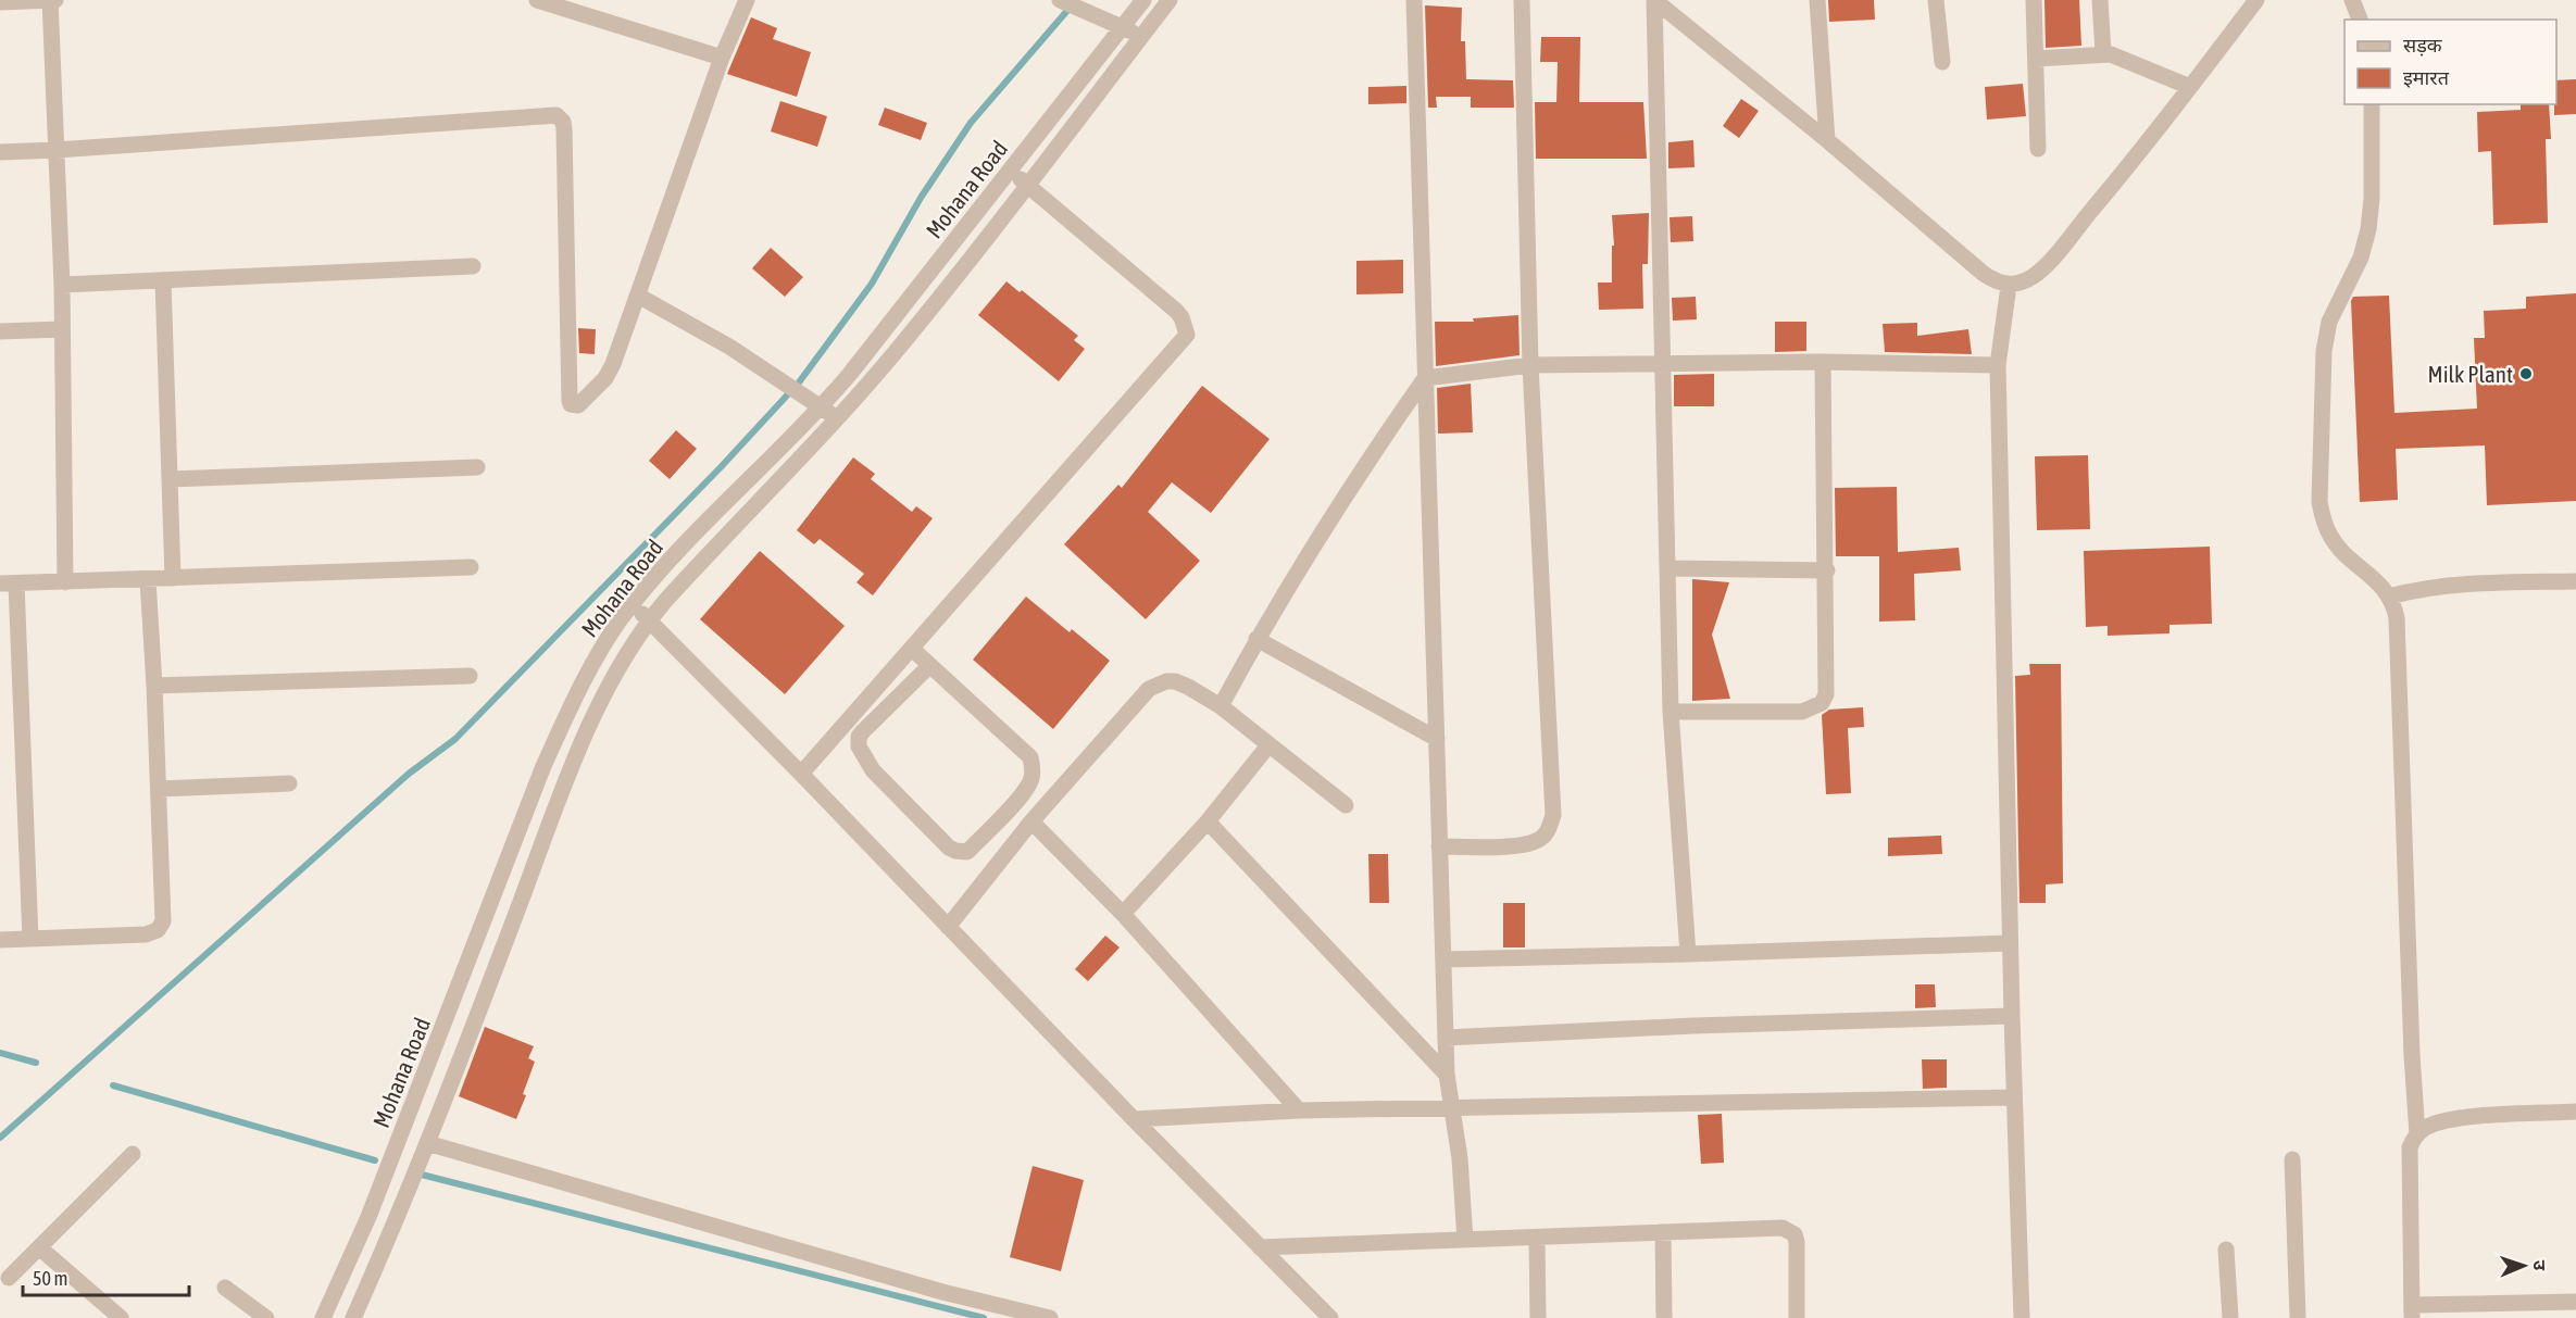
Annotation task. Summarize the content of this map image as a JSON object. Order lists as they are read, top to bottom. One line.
{"streets":{"street":["Mohana Road"]},"places":["Milk Plant"],"legend":["सड़क","इमारत"],"scale_bar":"50 m","north":"right"}
